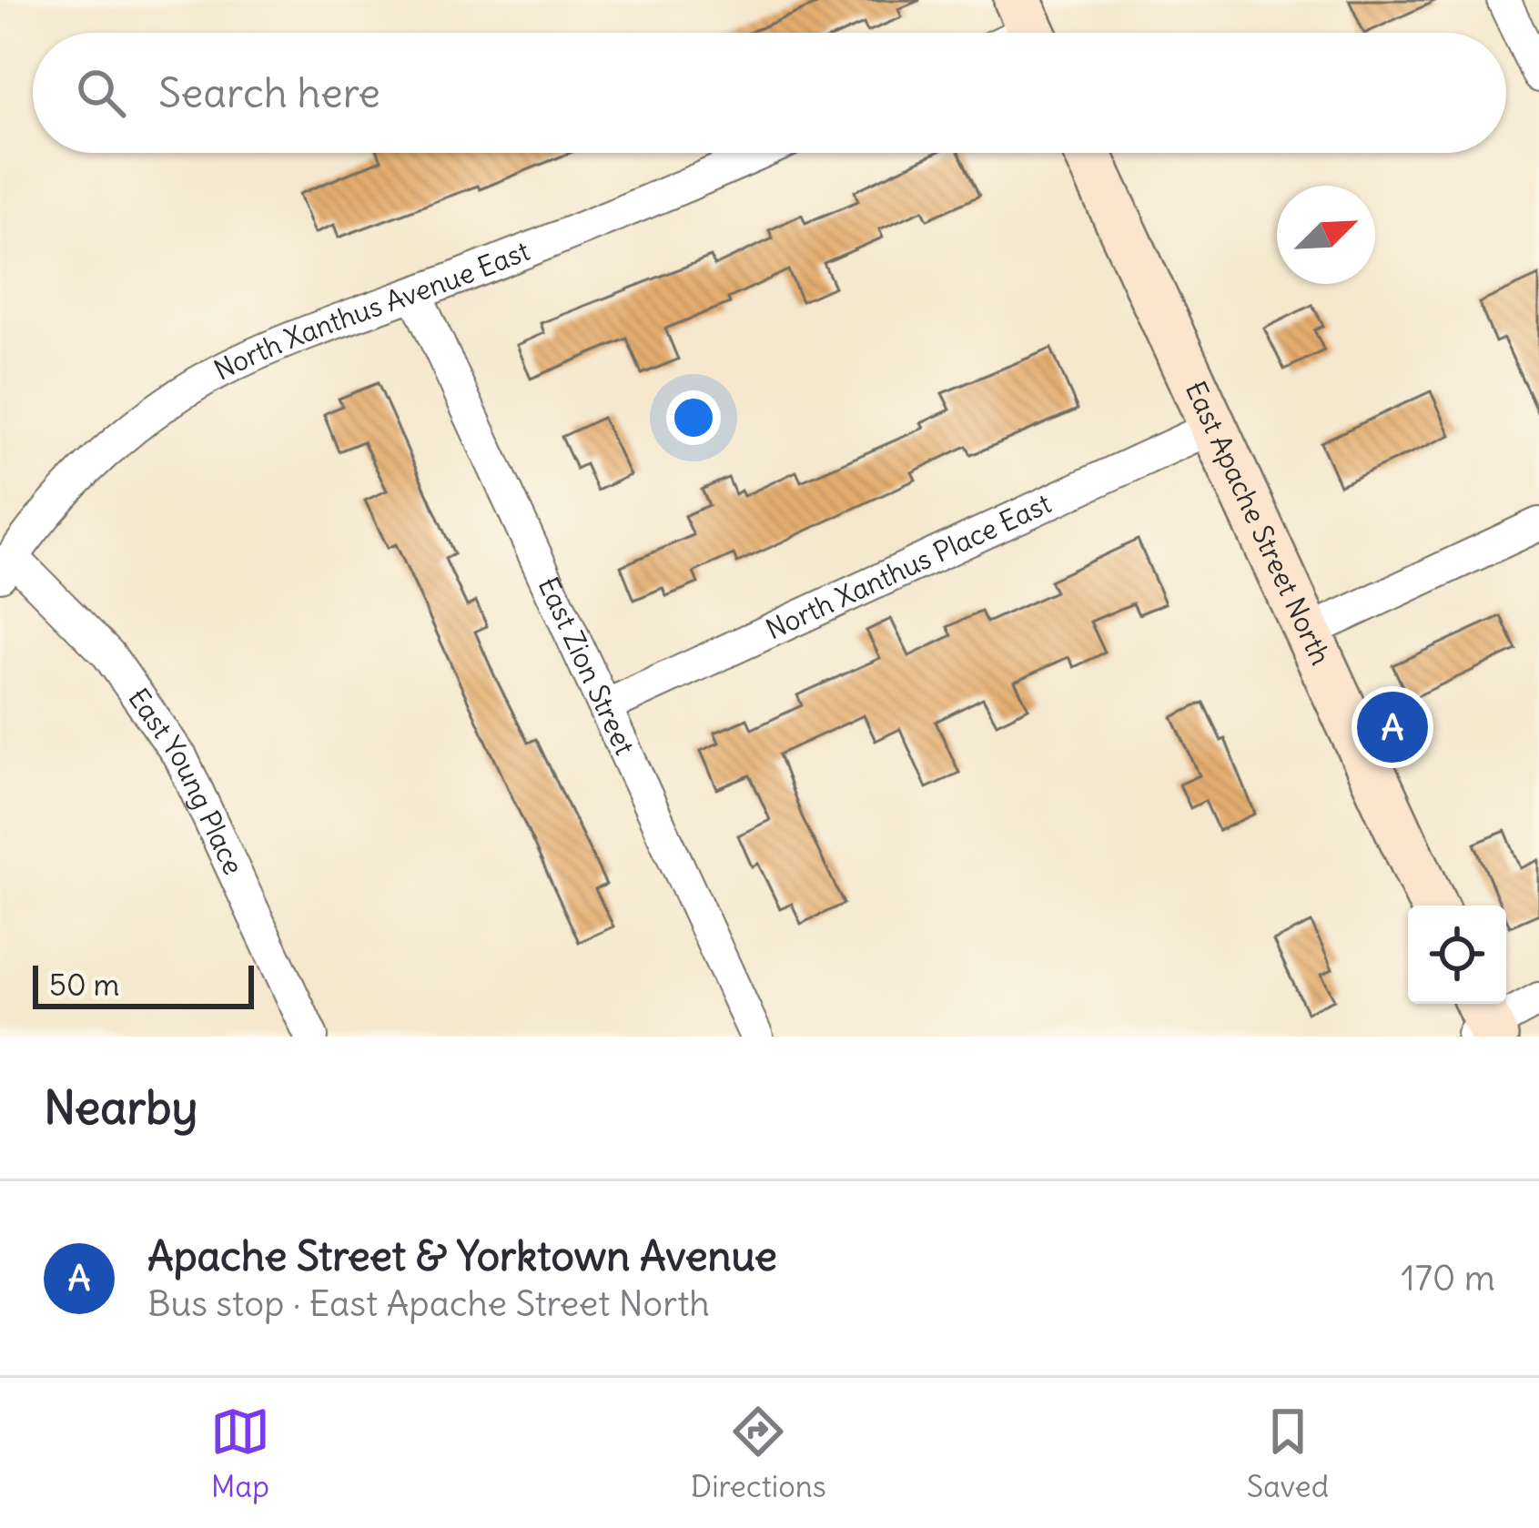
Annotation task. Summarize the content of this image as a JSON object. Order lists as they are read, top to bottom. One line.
{"streets":{"main road":["East Apache Street North"],"street":["North Xanthus Avenue East","North Xanthus Place East","East Zion Street","East Young Place"]},"crossings":[["North Xanthus Avenue East","East Zion Street"],["North Xanthus Avenue East","East Young Place"],["East Apache Street North","North Xanthus Place East"],["North Xanthus Place East","East Zion Street"]],"scale_bar":"50 m","north":"top right","page":{"search":"Search here","pins":"A","scale":"50 m","heading":"Nearby","list":[{"mark":"A","name":"Apache Street & Yorktown Avenue","note":"Bus stop · East Apache Street North","value":"170 m"}],"nav":["Map","Directions","Saved"]}}
